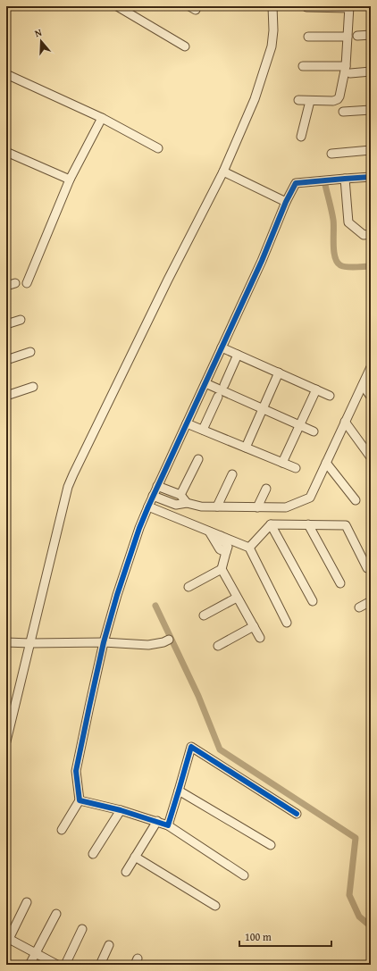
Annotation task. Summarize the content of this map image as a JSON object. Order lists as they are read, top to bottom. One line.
{"scale_bar":"100 m","north":"top"}
